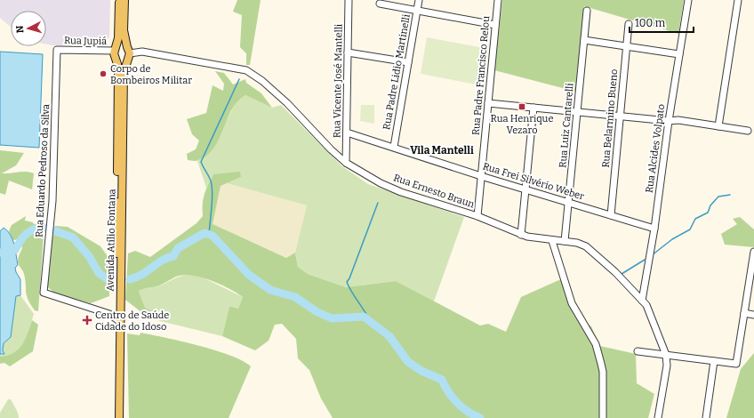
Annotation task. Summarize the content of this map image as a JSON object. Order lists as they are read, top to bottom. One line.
{"streets":{"main road":["Avenida Atílio Fontana"],"street":["Rua Jupiá","Rua Padre Lidio Martinelli","Rua Padre Francisco Relou","Rua Vicente José Mantelli","Rua Belarmino Bueno","Rua Luiz Cantarelli","Rua Alcides Volpato","Rua Eduardo Pedroso da Silva","Rua Frei Silvério Weber","Rua Ernesto Braun"]},"crossings":[["Rua Jupiá","Rua Eduardo Pedroso da Silva"],["Rua Jupiá","Rua Ernesto Braun"],["Rua Jupiá","Avenida Atílio Fontana"],["Rua Padre Lidio Martinelli","Rua Frei Silvério Weber"],["Rua Padre Francisco Relou","Rua Frei Silvério Weber"],["Rua Padre Francisco Relou","Rua Ernesto Braun"],["Rua Vicente José Mantelli","Rua Frei Silvério Weber"],["Rua Vicente José Mantelli","Rua Ernesto Braun"],["Rua Belarmino Bueno","Rua Frei Silvério Weber"],["Rua Luiz Cantarelli","Rua Frei Silvério Weber"],["Rua Luiz Cantarelli","Rua Ernesto Braun"],["Rua Alcides Volpato","Rua Frei Silvério Weber"],["Rua Alcides Volpato","Rua Ernesto Braun"],["Rua Eduardo Pedroso da Silva","Avenida Atílio Fontana"],["Rua Ernesto Braun","Avenida Atílio Fontana"]],"districts":["Vila Mantelli"],"places":{"other":["Corpo de Bombeiros Militar"],"transit":["Rua Henrique Vezaro"],"health":["Centro de Saúde Cidade do Idoso"]},"scale_bar":"100 m","north":"left"}
